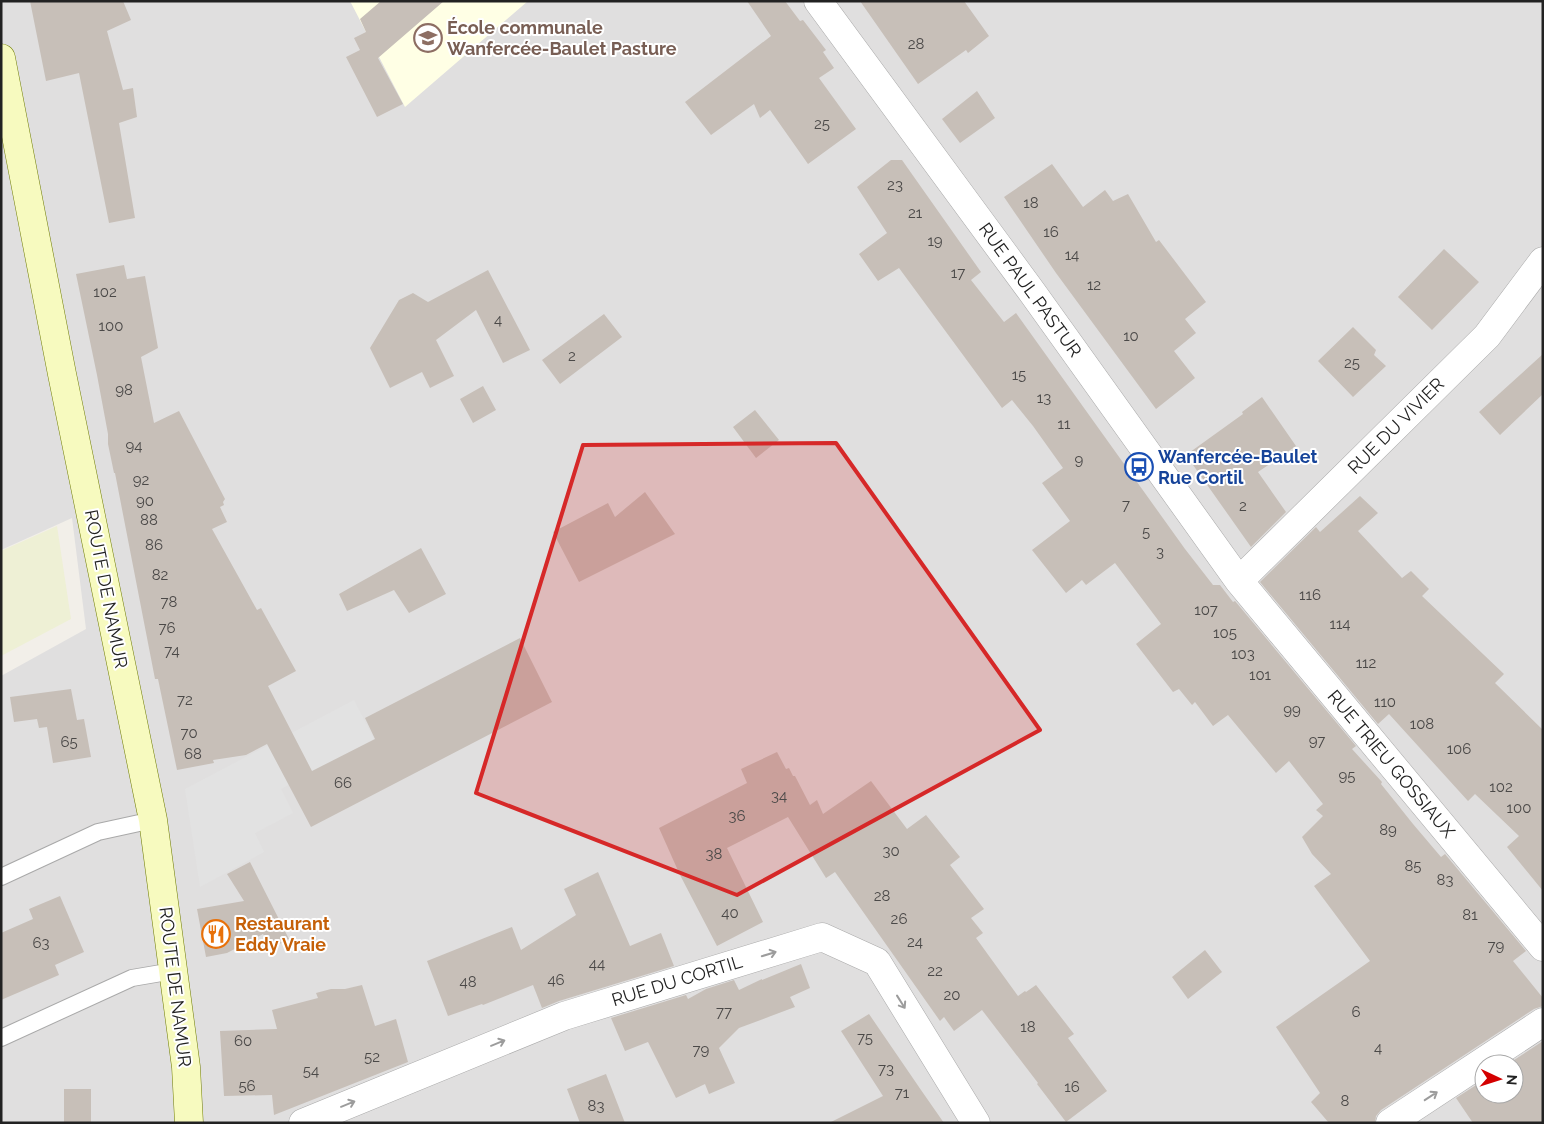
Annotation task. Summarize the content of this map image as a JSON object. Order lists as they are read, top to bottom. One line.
{"streets":{"main road":["ROUTE DE NAMUR"],"street":["RUE PAUL PASTUR","RUE DU VIVIER","RUE TRIEU GOSSIAUX","RUE DU CORTIL"]},"crossings":[["RUE PAUL PASTUR","RUE DU VIVIER"],["RUE PAUL PASTUR","RUE TRIEU GOSSIAUX"],["RUE DU VIVIER","RUE TRIEU GOSSIAUX"]],"one_way":["RUE DU CORTIL"],"places":{"school or university":["École communale Wanfercée-Baulet Pasture"],"bus stop":["Wanfercée-Baulet Rue Cortil"],"restaurant":["Restaurant Eddy Vraie"]},"house_numbers":["28","25","23","18","21","16","19","14","17","12","102","4","100","10","2","25","15","98","13","11","94","9","92","90","7","2","88","5","86","3","82","116","78","107","114","76","105","74","103","112","101","72","110","99","108","70","97","65","106","68","95","66","102","34","100","36","89","30","38","85","83","28","40","81","26","24","63","79","44","22","46","48","20","77","6","18","75","60","4","79","52","73","54","56","16","71","8","83"],"north":"right"}
